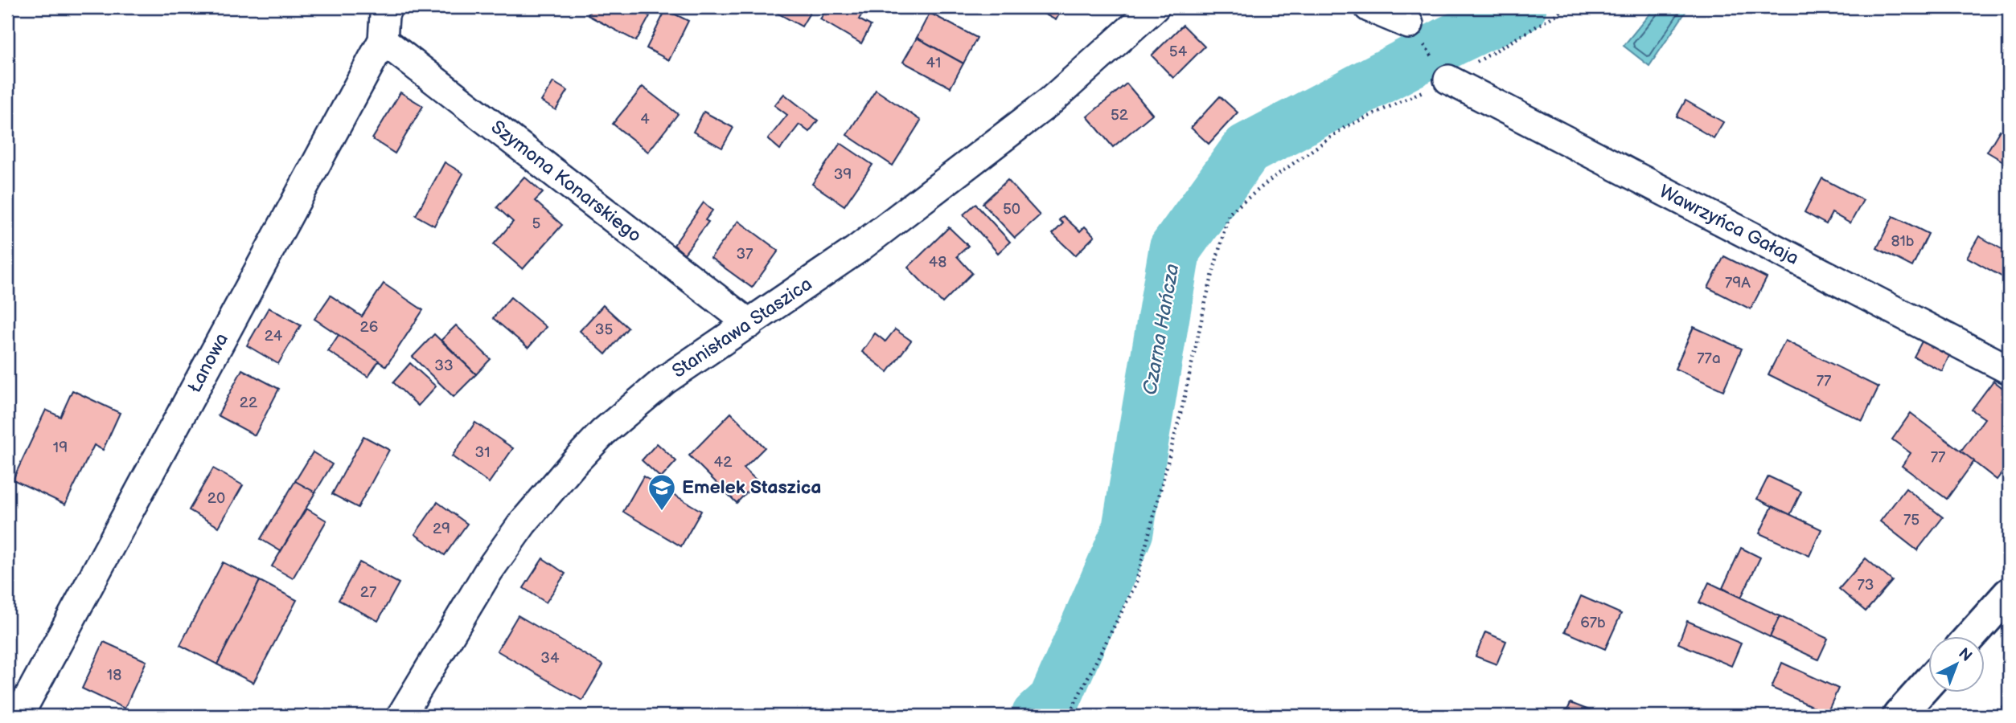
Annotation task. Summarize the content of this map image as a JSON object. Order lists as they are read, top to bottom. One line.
{"streets":{"street":["Szymona Konarskiego","Wawrzyńca Gałaja","Stanisława Staszica","Łanowa"]},"crossings":[["Szymona Konarskiego","Stanisława Staszica"],["Szymona Konarskiego","Łanowa"]],"water":["Czarna Hańcza"],"places":{"school or university":["Emelek Staszica"]},"house_numbers":["54","41","52","4","39","50","5","81b","37","48","79A","26","35","24","77a","33","77","22","19","31","77","42","20","75","29","73","27","67b","34","18"],"north":"top right"}
